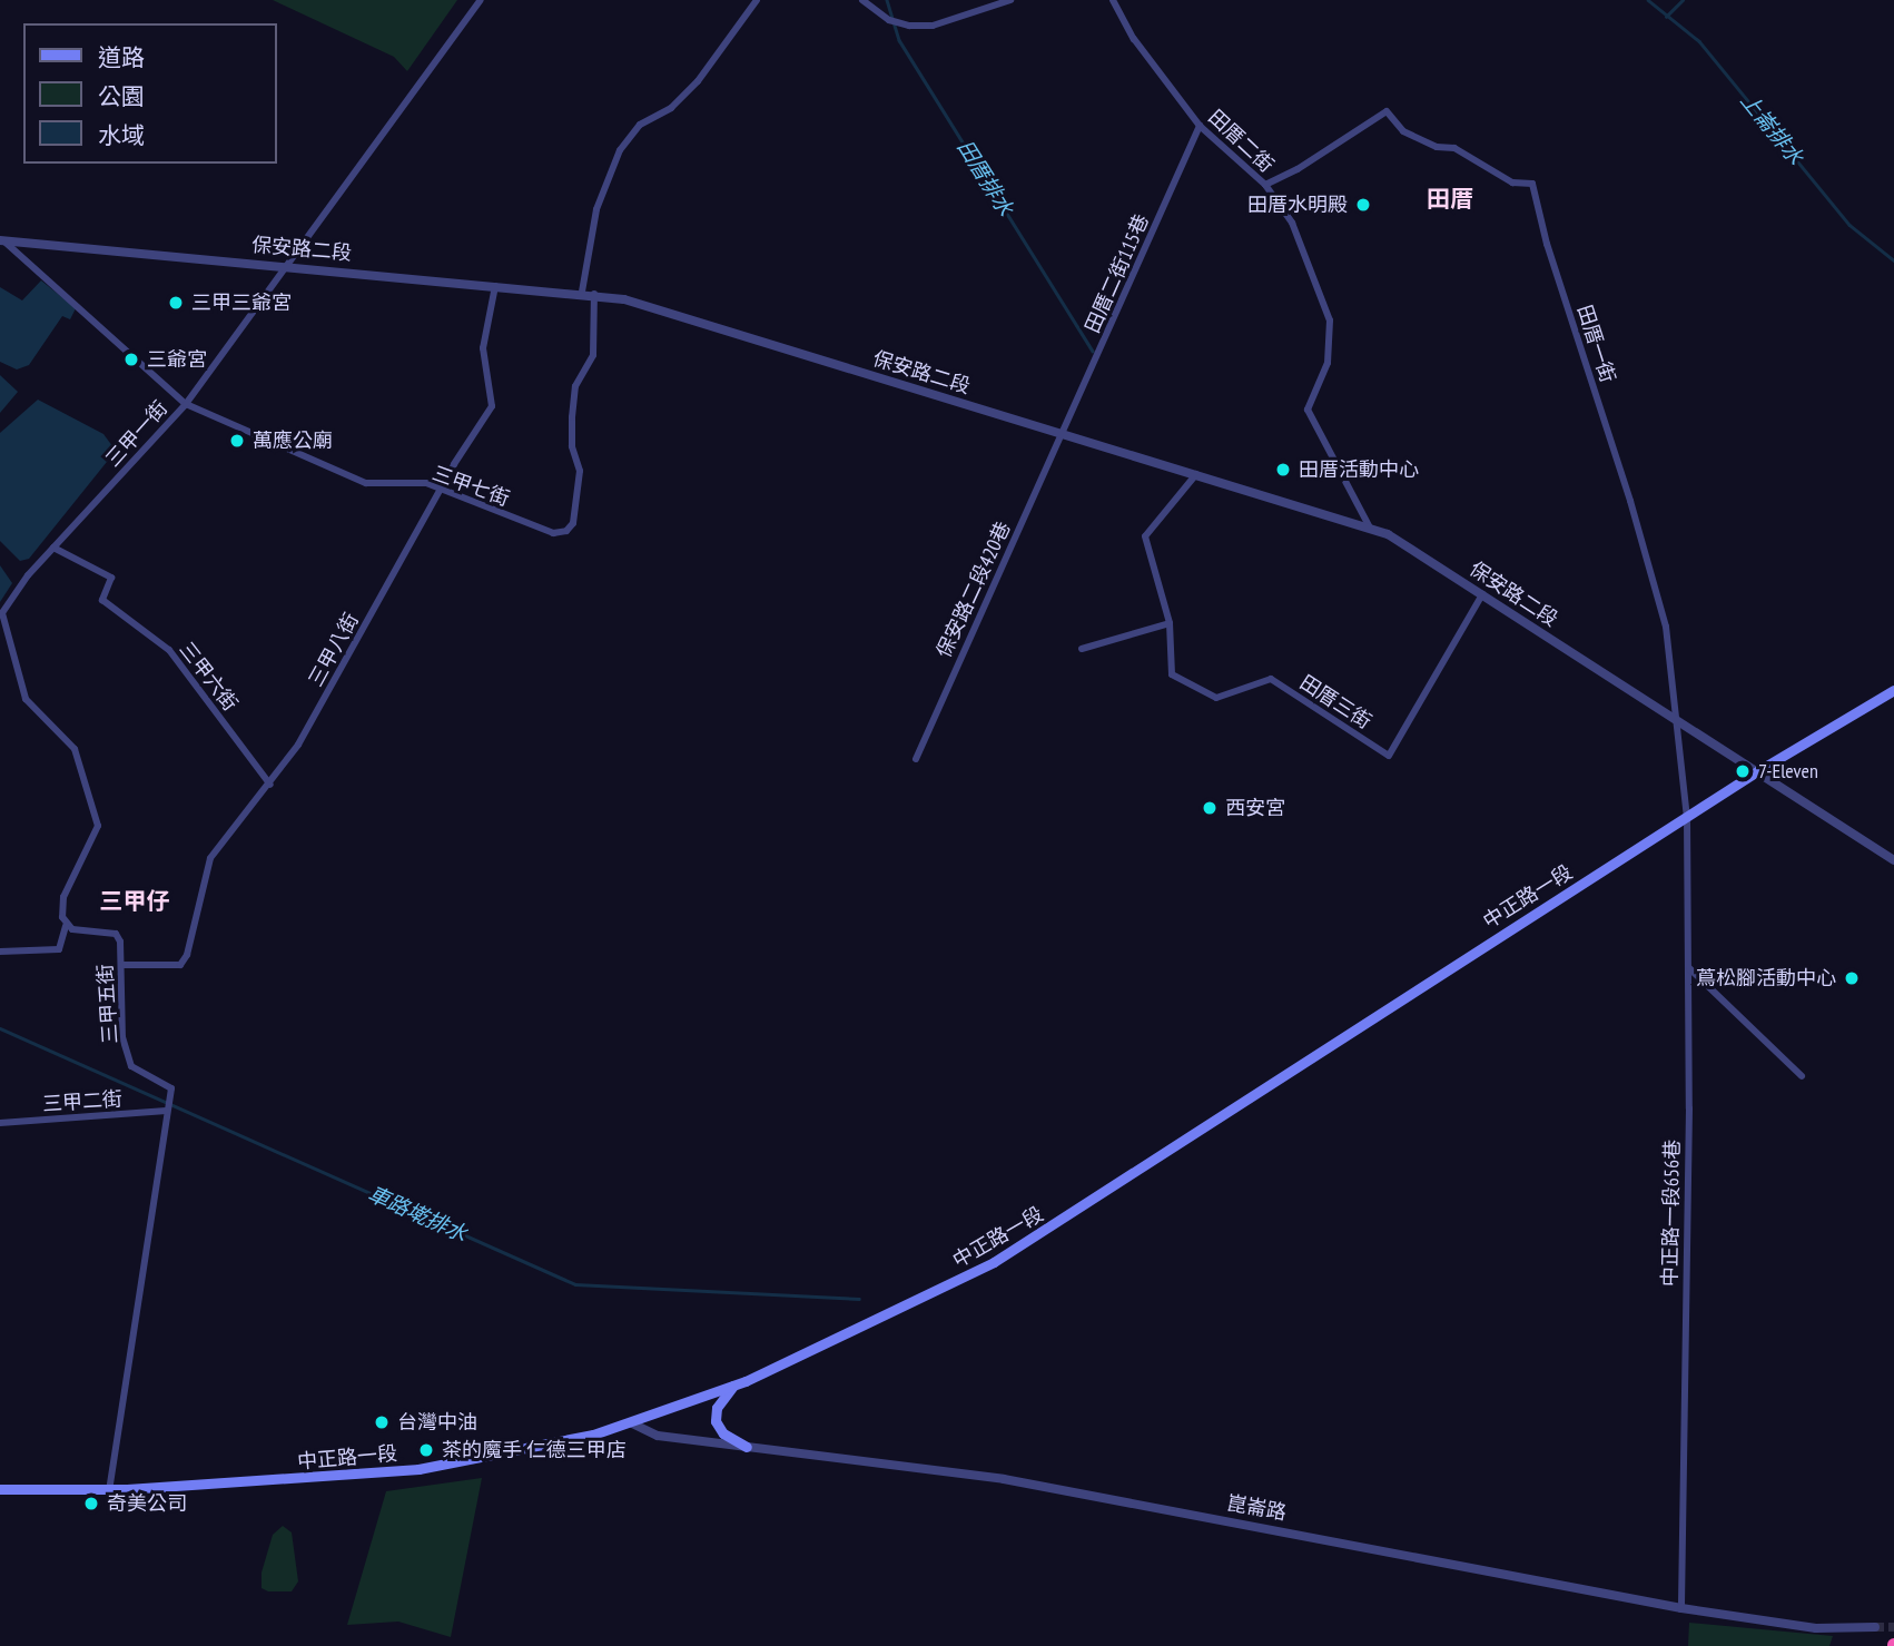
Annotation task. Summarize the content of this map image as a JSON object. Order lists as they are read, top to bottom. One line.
{"streets":{"main road":["中正路一段"],"street":["田厝二街","保安路二段","田厝二街115巷","田厝一街","三甲一街","三甲七街","保安路二段420巷","三甲八街","三甲六街","田厝三街","三甲五街","三甲二街","中正路一段656巷","崑崙路"]},"crossings":[["田厝二街","保安路二段"],["田厝二街","田厝二街115巷"],["田厝二街","田厝一街"],["保安路二段","田厝二街115巷"],["保安路二段","田厝一街"],["保安路二段","三甲一街"],["保安路二段","三甲七街"],["保安路二段","保安路二段420巷"],["保安路二段","三甲八街"],["保安路二段","田厝三街"],["保安路二段","中正路一段"],["田厝二街115巷","保安路二段420巷"],["田厝一街","中正路一段"],["田厝一街","中正路一段656巷"],["三甲一街","三甲七街"],["三甲一街","三甲六街"],["三甲七街","三甲八街"],["三甲八街","三甲六街"],["三甲八街","三甲五街"],["中正路一段","三甲五街"],["中正路一段","中正路一段656巷"],["中正路一段","崑崙路"],["三甲五街","三甲二街"],["中正路一段656巷","崑崙路"]],"districts":["田厝","三甲仔"],"water":["上崙排水","田厝排水","車路墘排水"],"places":["田厝水明殿","三甲三爺宮","三爺宮","萬應公廟","田厝活動中心","7-Eleven","西安宮","蔦松腳活動中心","台灣中油","茶的魔手 仁德三甲店","奇美公司"],"legend":["道路","公園","水域"]}
